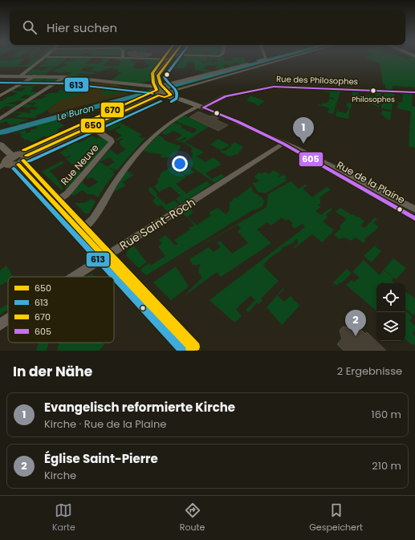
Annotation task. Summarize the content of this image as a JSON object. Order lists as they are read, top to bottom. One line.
{"streets":{"main road":["Rue des Philosophes","Rue de la Plaine"],"street":["Rue Neuve","Rue Saint-Roch"]},"crossings":[["Rue des Philosophes","Rue de la Plaine"],["Rue de la Plaine","Rue Saint-Roch"]],"water":["Le Buron"],"places":["Philosophes"],"lines":["transit line 650","transit line 613","transit line 670","transit line 605"],"legend":["650","613","670","605"],"page":{"search":"Hier suchen","pins":["1","2"],"heading":["In der Nähe","2 Ergebnisse"],"list":[{"mark":"1","name":"Evangelisch reformierte Kirche","note":"Kirche · Rue de la Plaine","value":"160 m"},{"mark":"2","name":"Église Saint-Pierre","note":"Kirche","value":"210 m"}],"nav":["Karte","Route","Gespeichert"]}}
